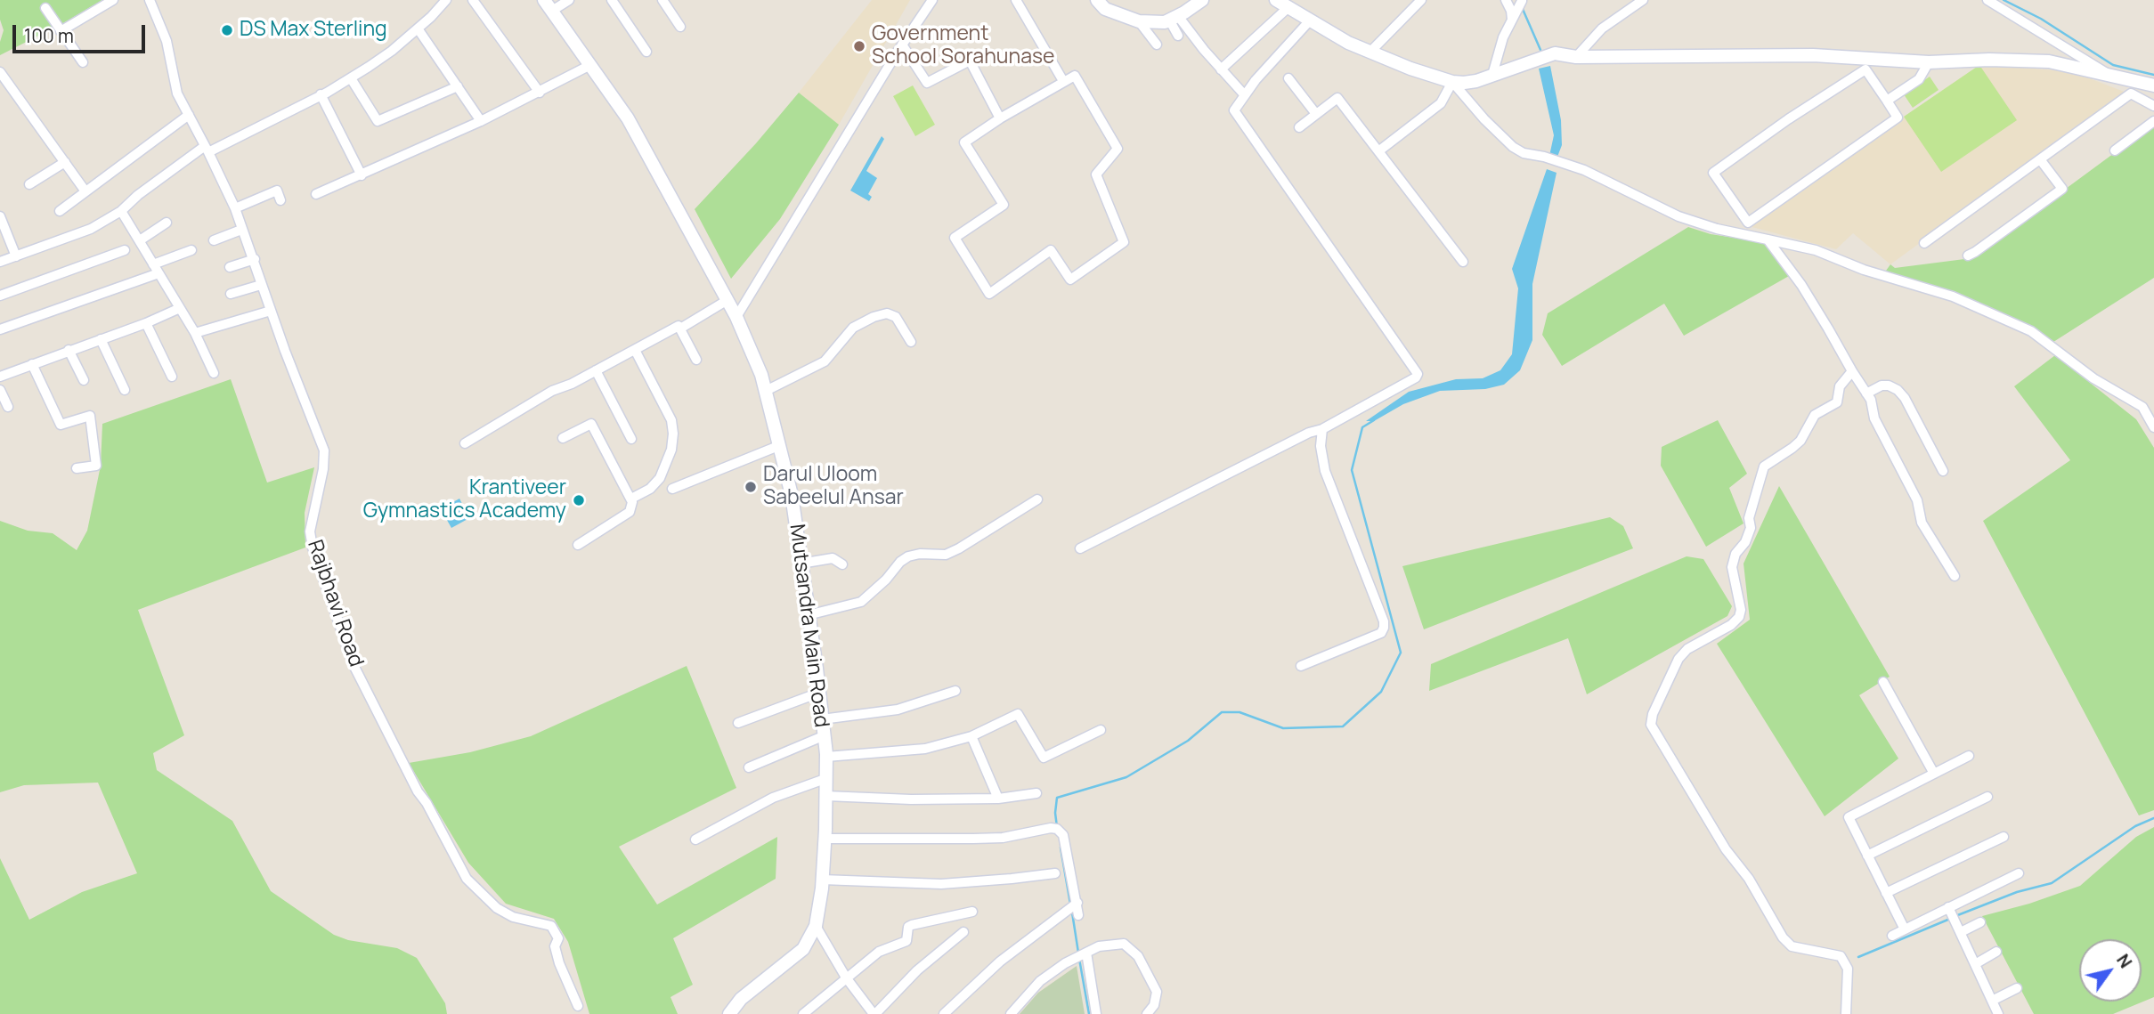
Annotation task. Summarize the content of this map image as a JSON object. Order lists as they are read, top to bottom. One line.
{"streets":{"street":["Rajbhavi Road","Mutsandra Main Road"]},"places":["DS Max Sterling","Government School Sorahunase","Darul Uloom Sabeelul Ansar","Krantiveer Gymnastics Academy"],"scale_bar":"100 m","north":"top right"}
